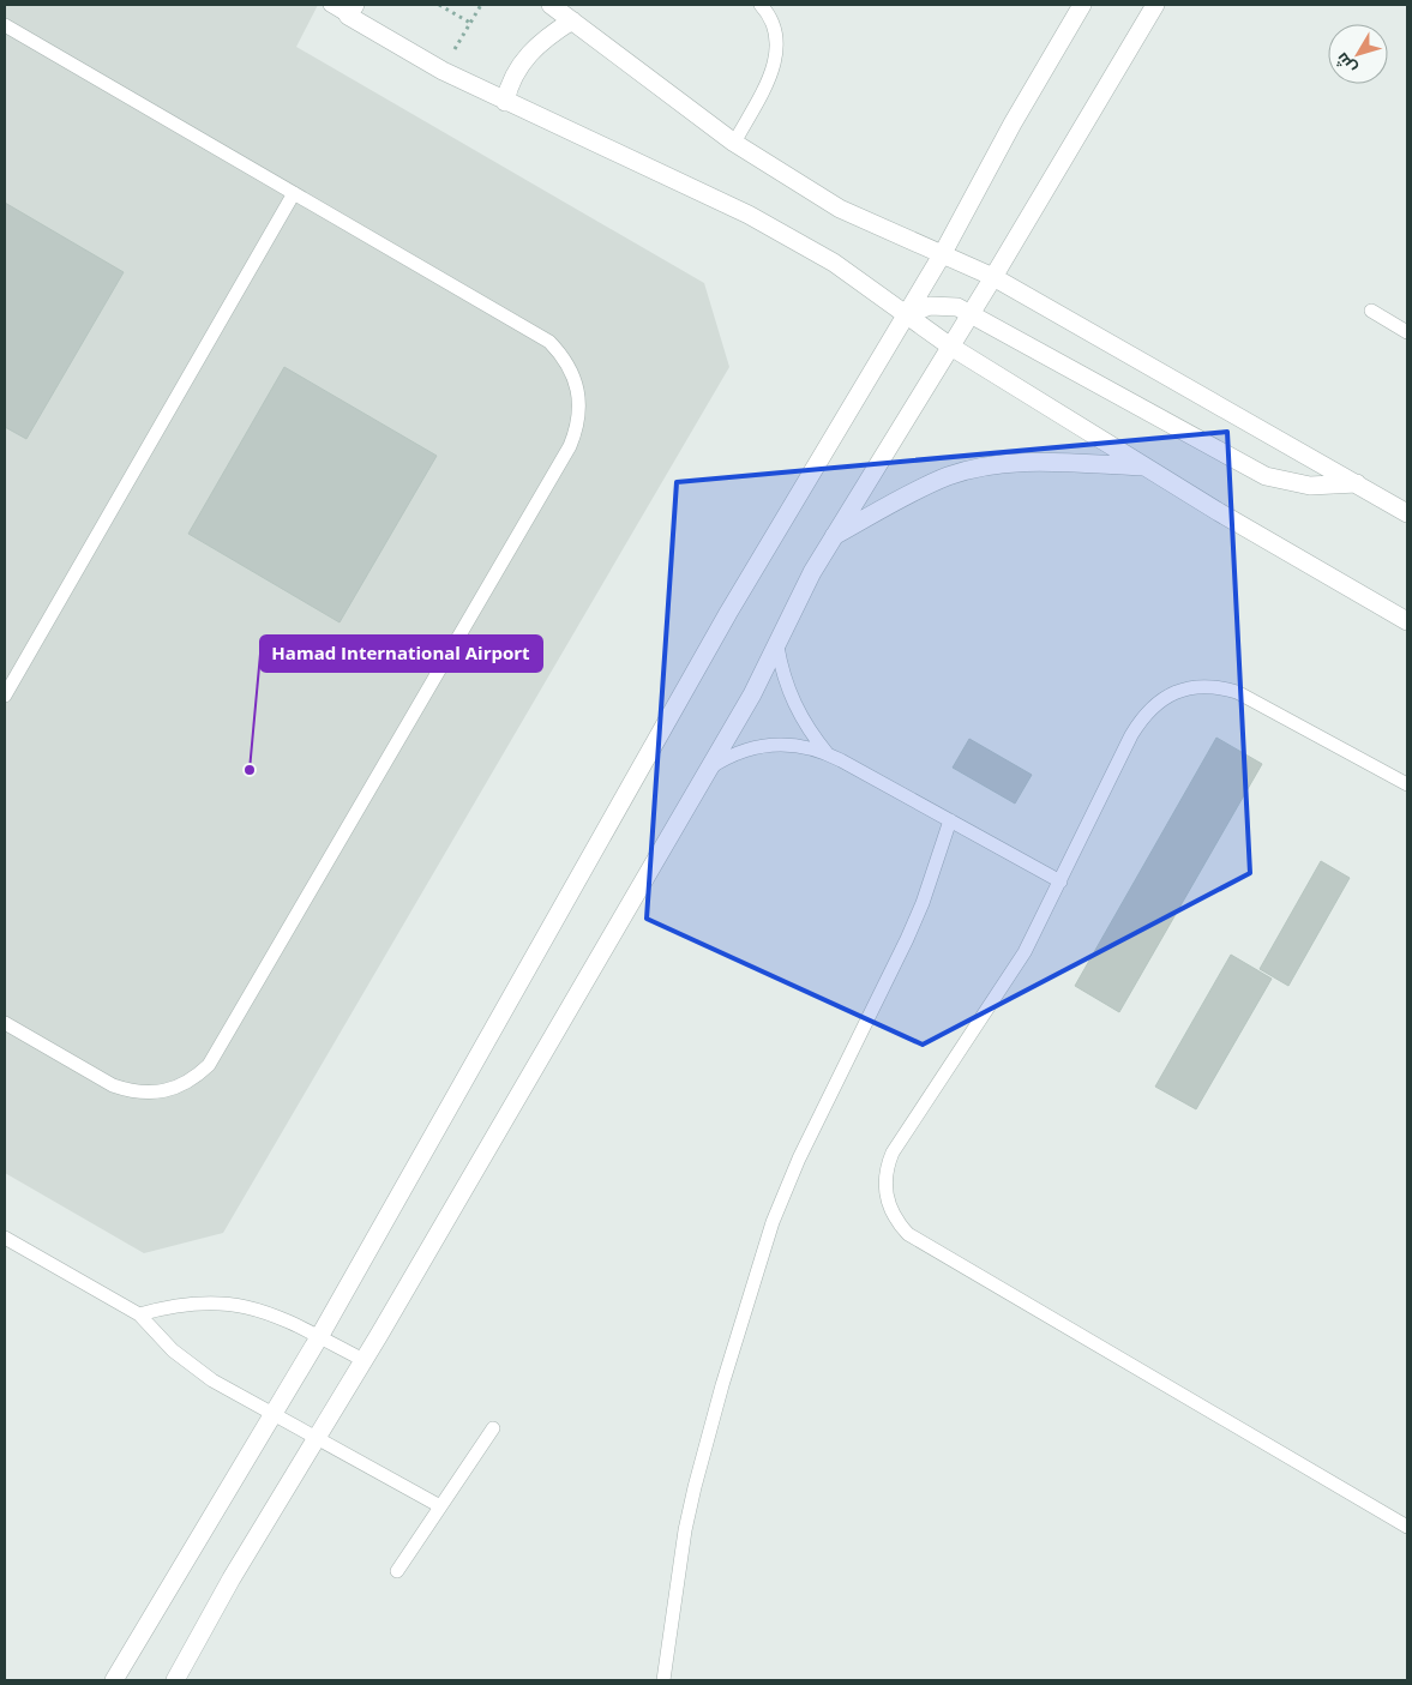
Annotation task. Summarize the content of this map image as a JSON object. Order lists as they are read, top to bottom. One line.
{"places":["Hamad International Airport"],"north":"bottom left"}
